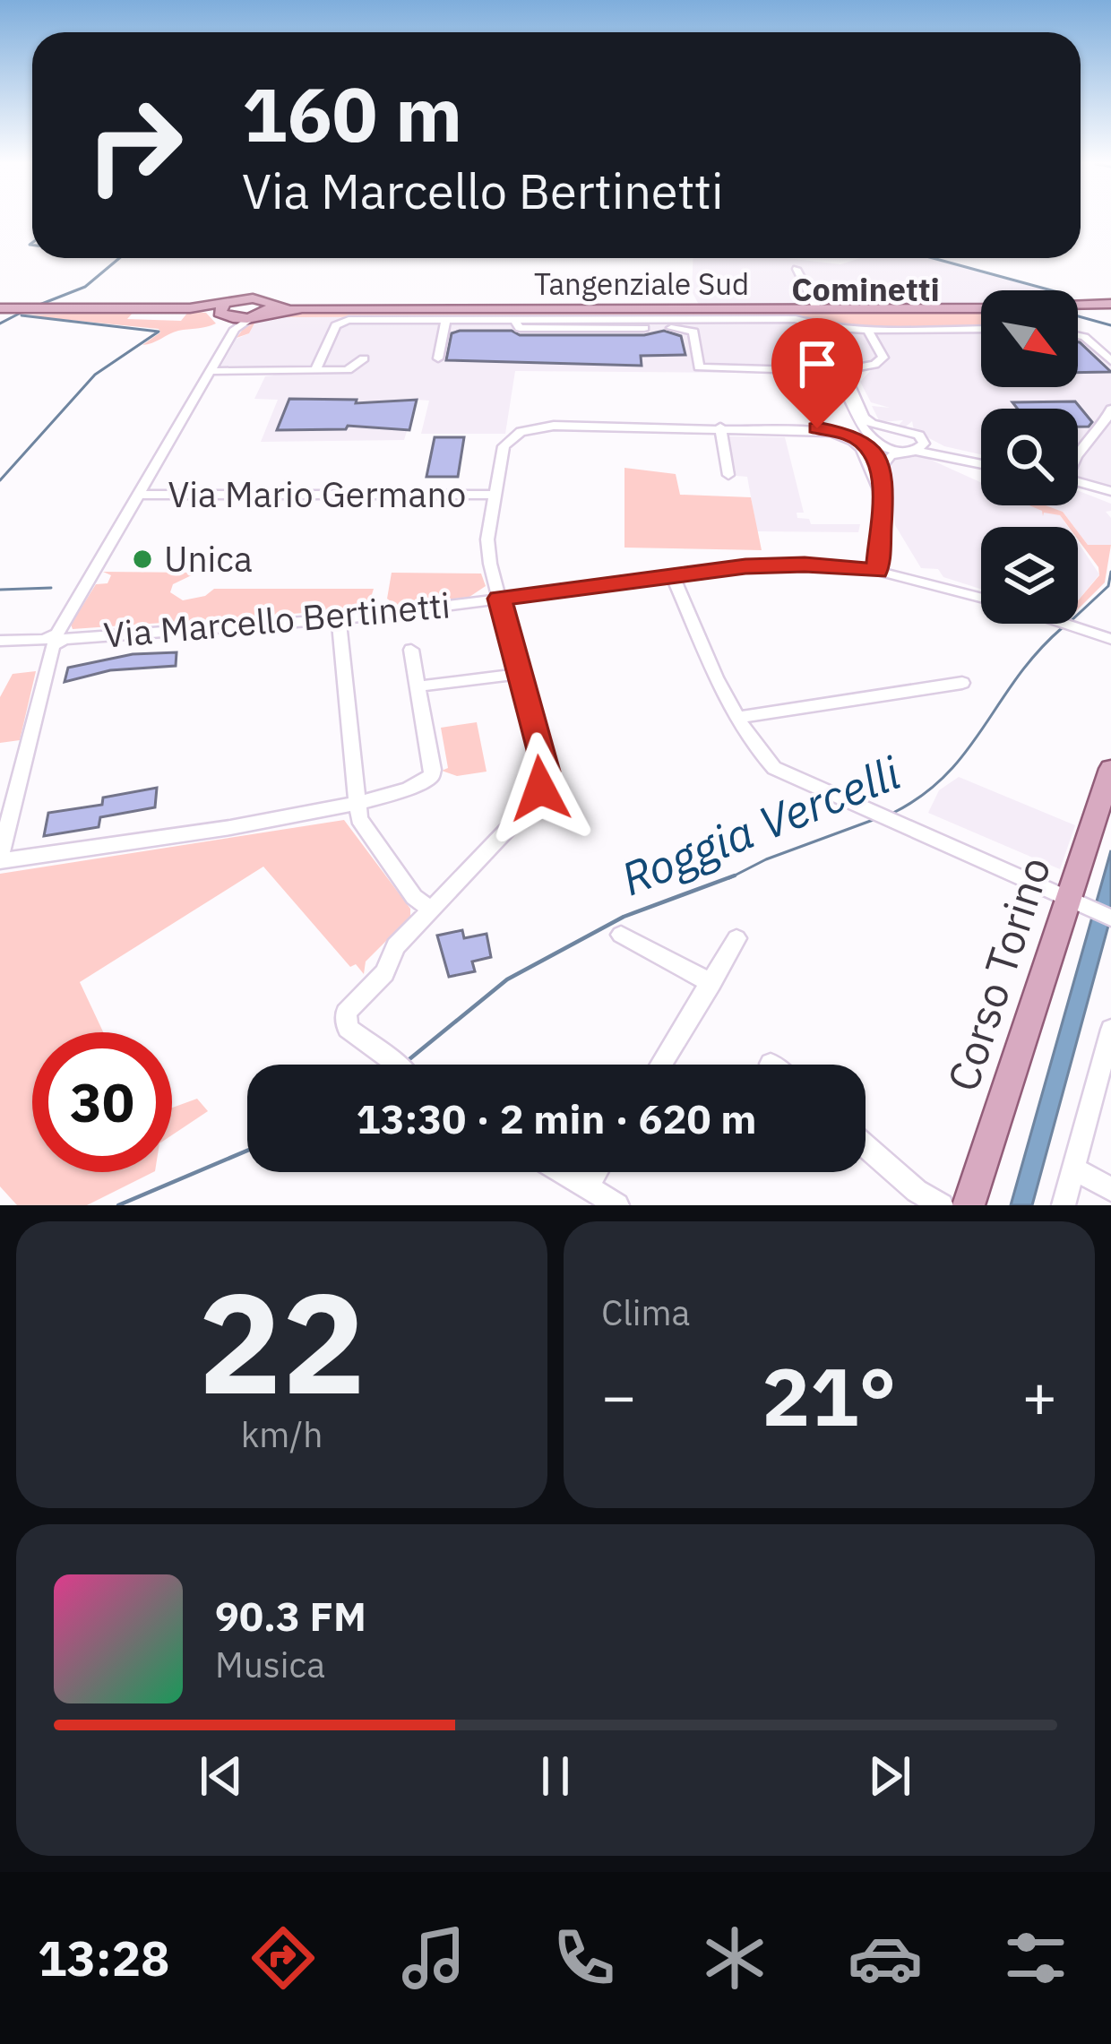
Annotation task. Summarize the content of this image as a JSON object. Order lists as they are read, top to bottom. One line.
{"streets":{"main road":["Tangenziale Sud","Corso Torino"],"street":["Via Mario Germano","Via Marcello Bertinetti"]},"districts":["Cominetti"],"water":["Roggia Vercelli"],"places":["Unica"],"north":"bottom right","page":{"turn":["160 m","Via Marcello Bertinetti"],"limit":"30","trip":"13:30 · 2 min · 620 m","tile":[["22","km/h"],"Clima"],"heat":["−","21°","+"],"song":["90.3 FM","Musica"],"tabs":"13:28"}}
